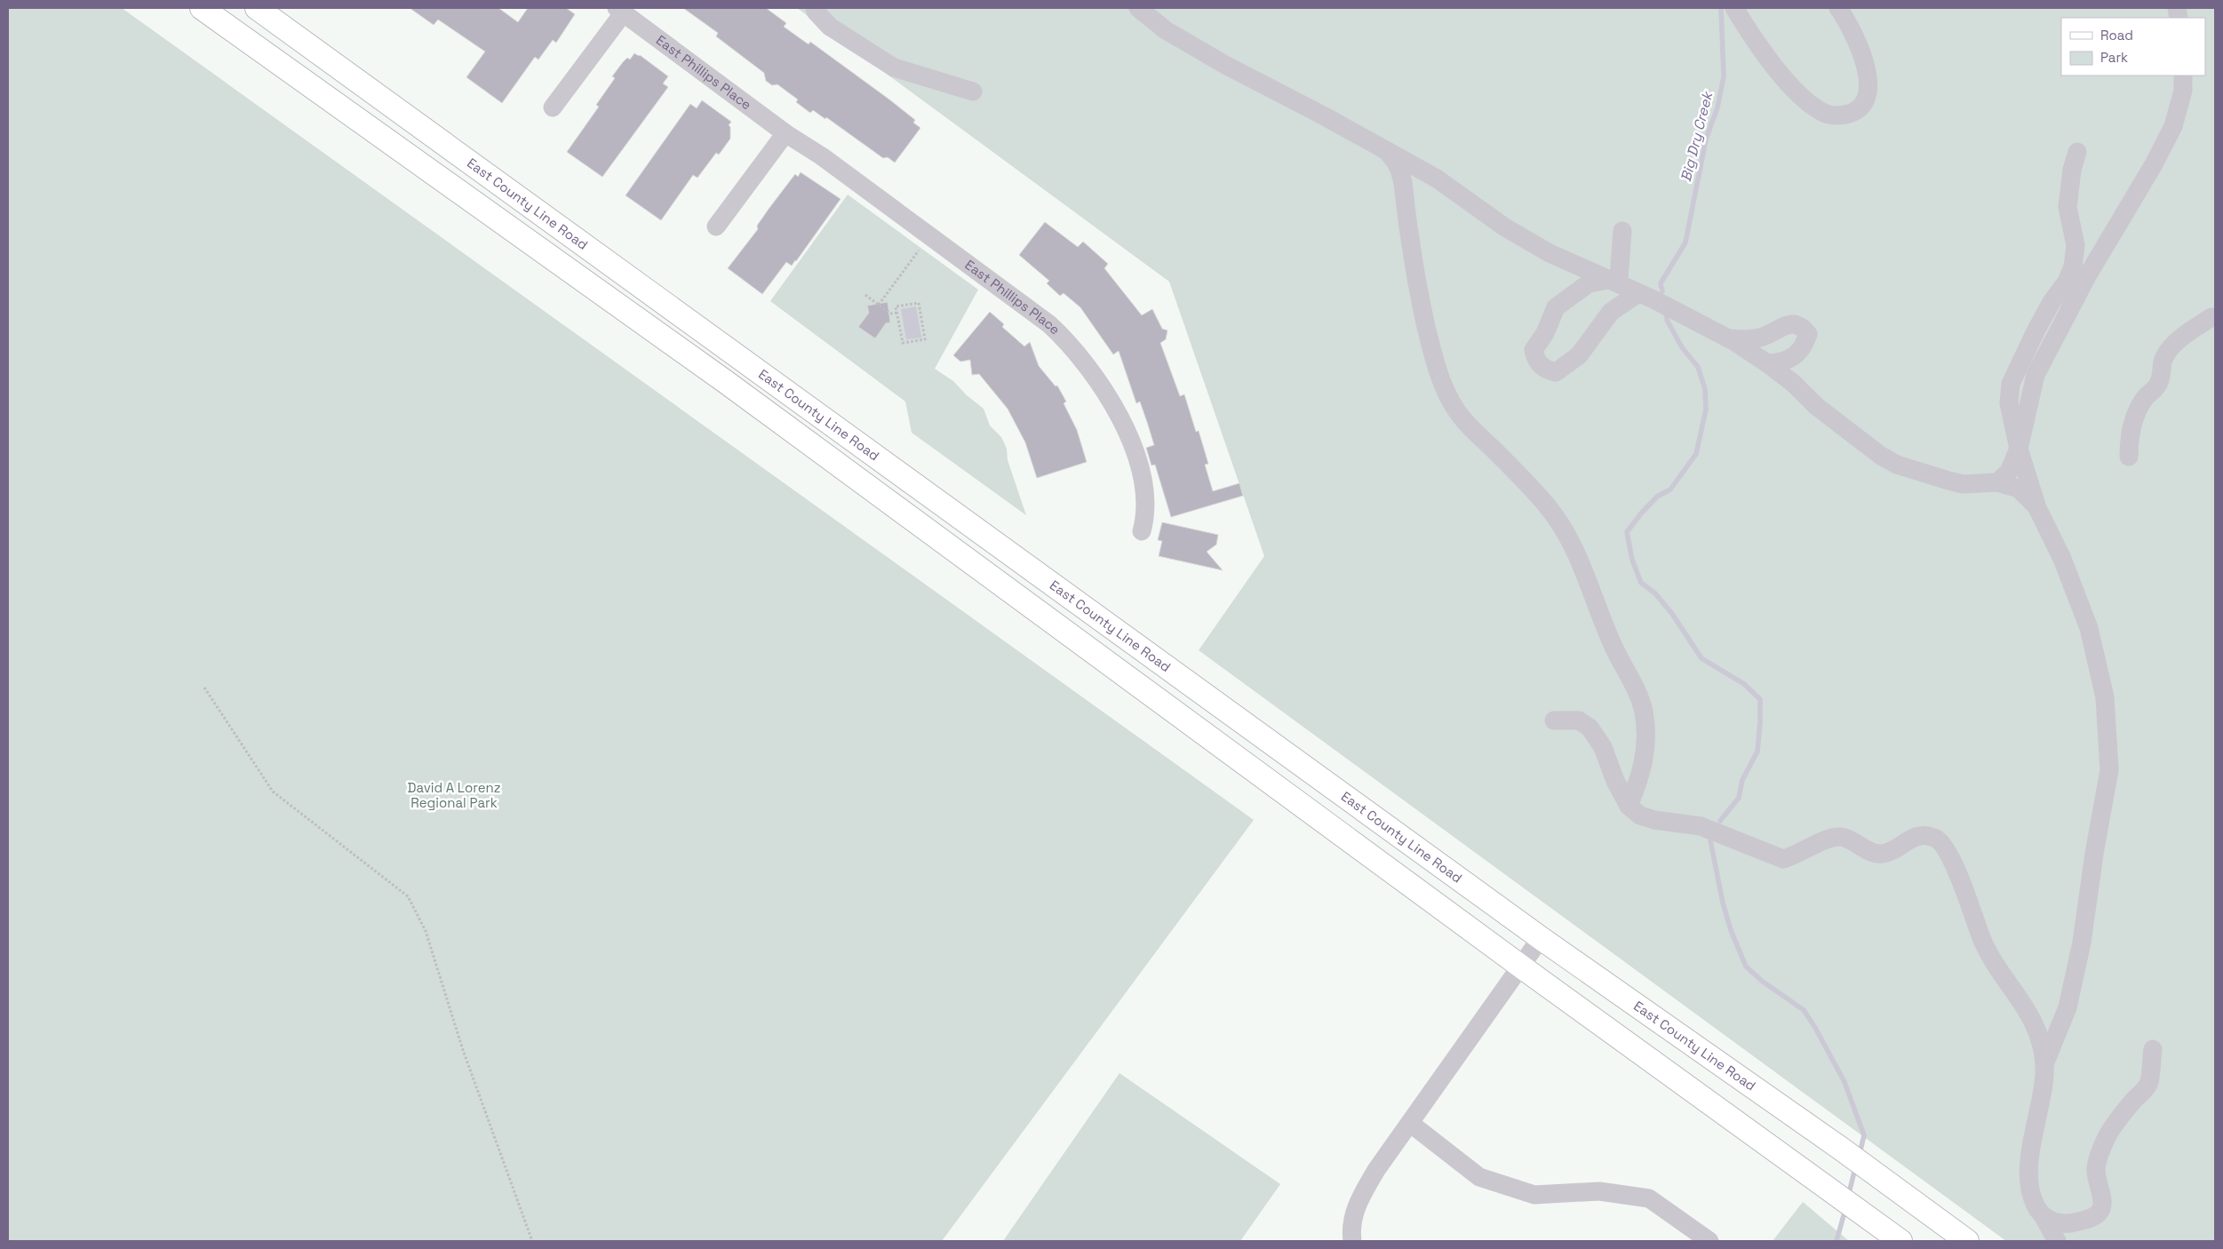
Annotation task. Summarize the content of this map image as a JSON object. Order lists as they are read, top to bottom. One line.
{"streets":{"main road":["East County Line Road"],"street":["East Phillips Place"]},"water":["Big Dry Creek"],"parks":["David A Lorenz Regional Park"],"legend":["Road","Park"]}
